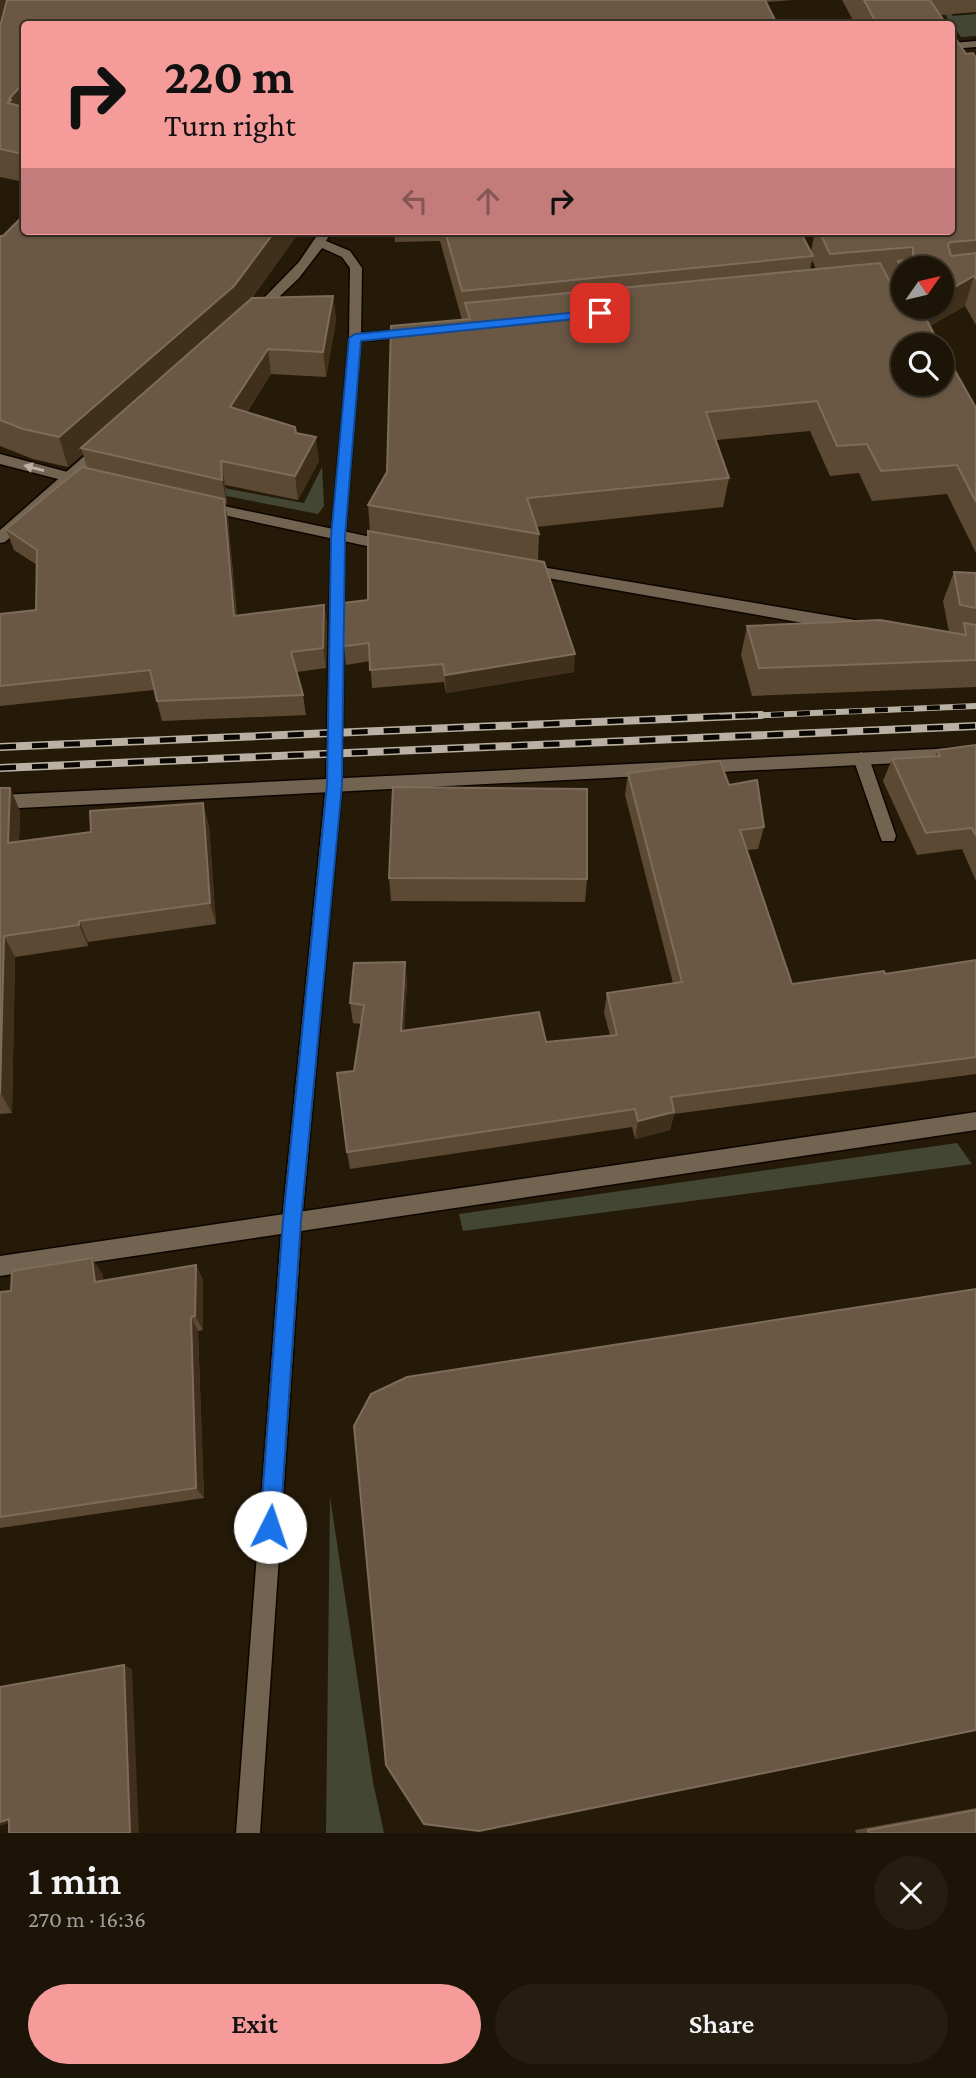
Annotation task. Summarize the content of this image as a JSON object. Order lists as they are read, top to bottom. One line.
{"north":"top right","page":{"turn":["220 m","Turn right"],"heading":["1 min","270 m · 16:36"],"buttons":["Exit","Share"]}}
